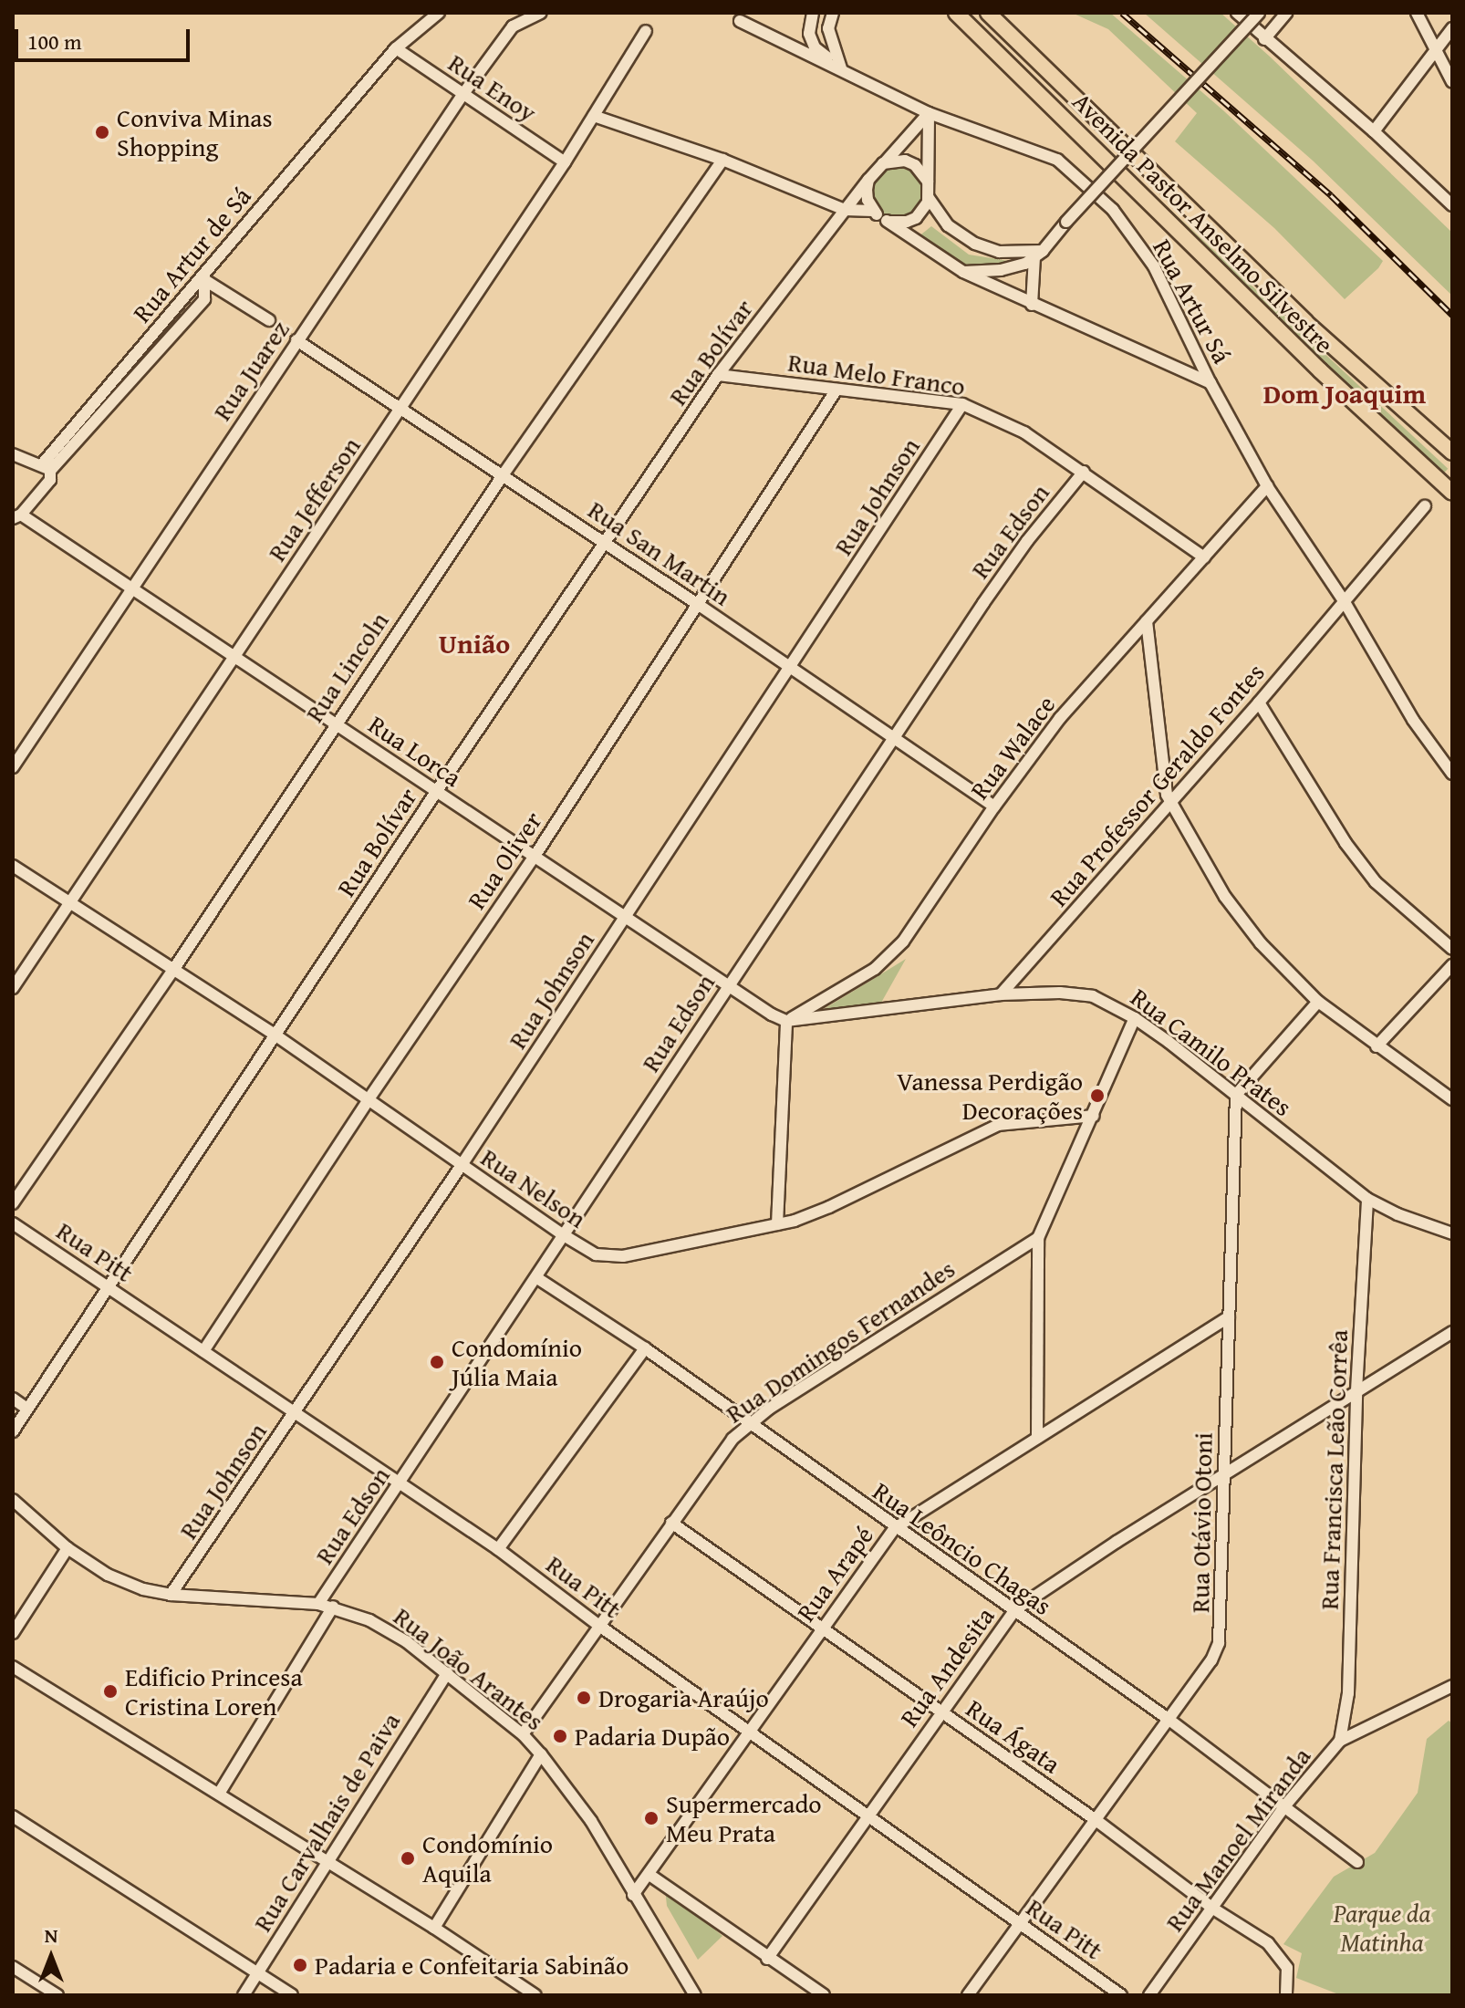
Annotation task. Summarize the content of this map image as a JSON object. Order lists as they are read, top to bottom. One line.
{"streets":{"main road":["Avenida Pastor Anselmo Silvestre"],"street":["Rua Enoy","Rua Artur de Sá","Rua Artur Sá","Rua Bolívar","Rua Juarez","Rua Melo Franco","Rua Johnson","Rua Jefferson","Rua Edson","Rua San Martin","Rua Lincoln","Rua Walace","Rua Lorca","Rua Professor Geraldo Fontes","Rua Oliver","Rua Camilo Prates","Rua Nelson","Rua Pitt","Rua Domingos Fernandes","Rua Francisca Leão Corrêa","Rua Otávio Otoni","Rua Leôncio Chagas","Rua Arapé","Rua Andesita","Rua João Arantes","Rua Ágata","Rua Carvalhais de Paiva","Rua Manoel Miranda"]},"crossings":[["Rua Enoy","Rua Artur de Sá"],["Rua Enoy","Rua Juarez"],["Rua Enoy","Rua Jefferson"],["Rua Artur de Sá","Rua Lorca"],["Rua Artur Sá","Rua Walace"],["Rua Artur Sá","Rua Professor Geraldo Fontes"],["Rua Bolívar","Rua Melo Franco"],["Rua Bolívar","Rua San Martin"],["Rua Bolívar","Rua Lorca"],["Rua Bolívar","Rua Nelson"],["Rua Bolívar","Rua Pitt"],["Rua Juarez","Rua San Martin"],["Rua Juarez","Rua Lorca"],["Rua Melo Franco","Rua Johnson"],["Rua Melo Franco","Rua Edson"],["Rua Melo Franco","Rua Walace"],["Rua Melo Franco","Rua Oliver"],["Rua Johnson","Rua San Martin"],["Rua Johnson","Rua Lorca"],["Rua Johnson","Rua Nelson"],["Rua Johnson","Rua Pitt"],["Rua Johnson","Rua João Arantes"],["Rua Jefferson","Rua San Martin"],["Rua Jefferson","Rua Lorca"],["Rua Jefferson","Rua Nelson"],["Rua Edson","Rua San Martin"],["Rua Edson","Rua Lorca"],["Rua Edson","Rua Nelson"],["Rua Edson","Rua Pitt"],["Rua Edson","Rua Leôncio Chagas"],["Rua Edson","Rua João Arantes"],["Rua San Martin","Rua Lincoln"],["Rua San Martin","Rua Walace"],["Rua San Martin","Rua Oliver"],["Rua Lincoln","Rua Lorca"],["Rua Lincoln","Rua Nelson"],["Rua Walace","Rua Lorca"],["Rua Walace","Rua Camilo Prates"],["Rua Lorca","Rua Oliver"],["Rua Lorca","Rua Camilo Prates"],["Rua Professor Geraldo Fontes","Rua Camilo Prates"],["Rua Oliver","Rua Nelson"],["Rua Oliver","Rua Pitt"],["Rua Camilo Prates","Rua Francisca Leão Corrêa"],["Rua Camilo Prates","Rua Otávio Otoni"],["Rua Pitt","Rua Domingos Fernandes"],["Rua Pitt","Rua Otávio Otoni"],["Rua Pitt","Rua Arapé"],["Rua Pitt","Rua Andesita"],["Rua Domingos Fernandes","Rua Leôncio Chagas"],["Rua Domingos Fernandes","Rua João Arantes"],["Rua Domingos Fernandes","Rua Ágata"],["Rua Francisca Leão Corrêa","Rua Andesita"],["Rua Francisca Leão Corrêa","Rua Manoel Miranda"],["Rua Otávio Otoni","Rua Leôncio Chagas"],["Rua Otávio Otoni","Rua Arapé"],["Rua Otávio Otoni","Rua Andesita"],["Rua Otávio Otoni","Rua Ágata"],["Rua Leôncio Chagas","Rua Arapé"],["Rua Leôncio Chagas","Rua Andesita"],["Rua Leôncio Chagas","Rua Manoel Miranda"],["Rua Arapé","Rua João Arantes"],["Rua Arapé","Rua Ágata"],["Rua Andesita","Rua Ágata"],["Rua João Arantes","Rua Carvalhais de Paiva"],["Rua Ágata","Rua Manoel Miranda"]],"districts":["Dom Joaquim","União"],"parks":["Parque da Matinha"],"places":["Conviva Minas Shopping","Vanessa Perdigão Decorações","Condomínio Júlia Maia","Edificio Princesa Cristina Loren","Drogaria Araújo","Padaria Dupão","Supermercado Meu Prata","Condomínio Aquila","Padaria e Confeitaria Sabinão"],"scale_bar":"100 m","north":"top"}
